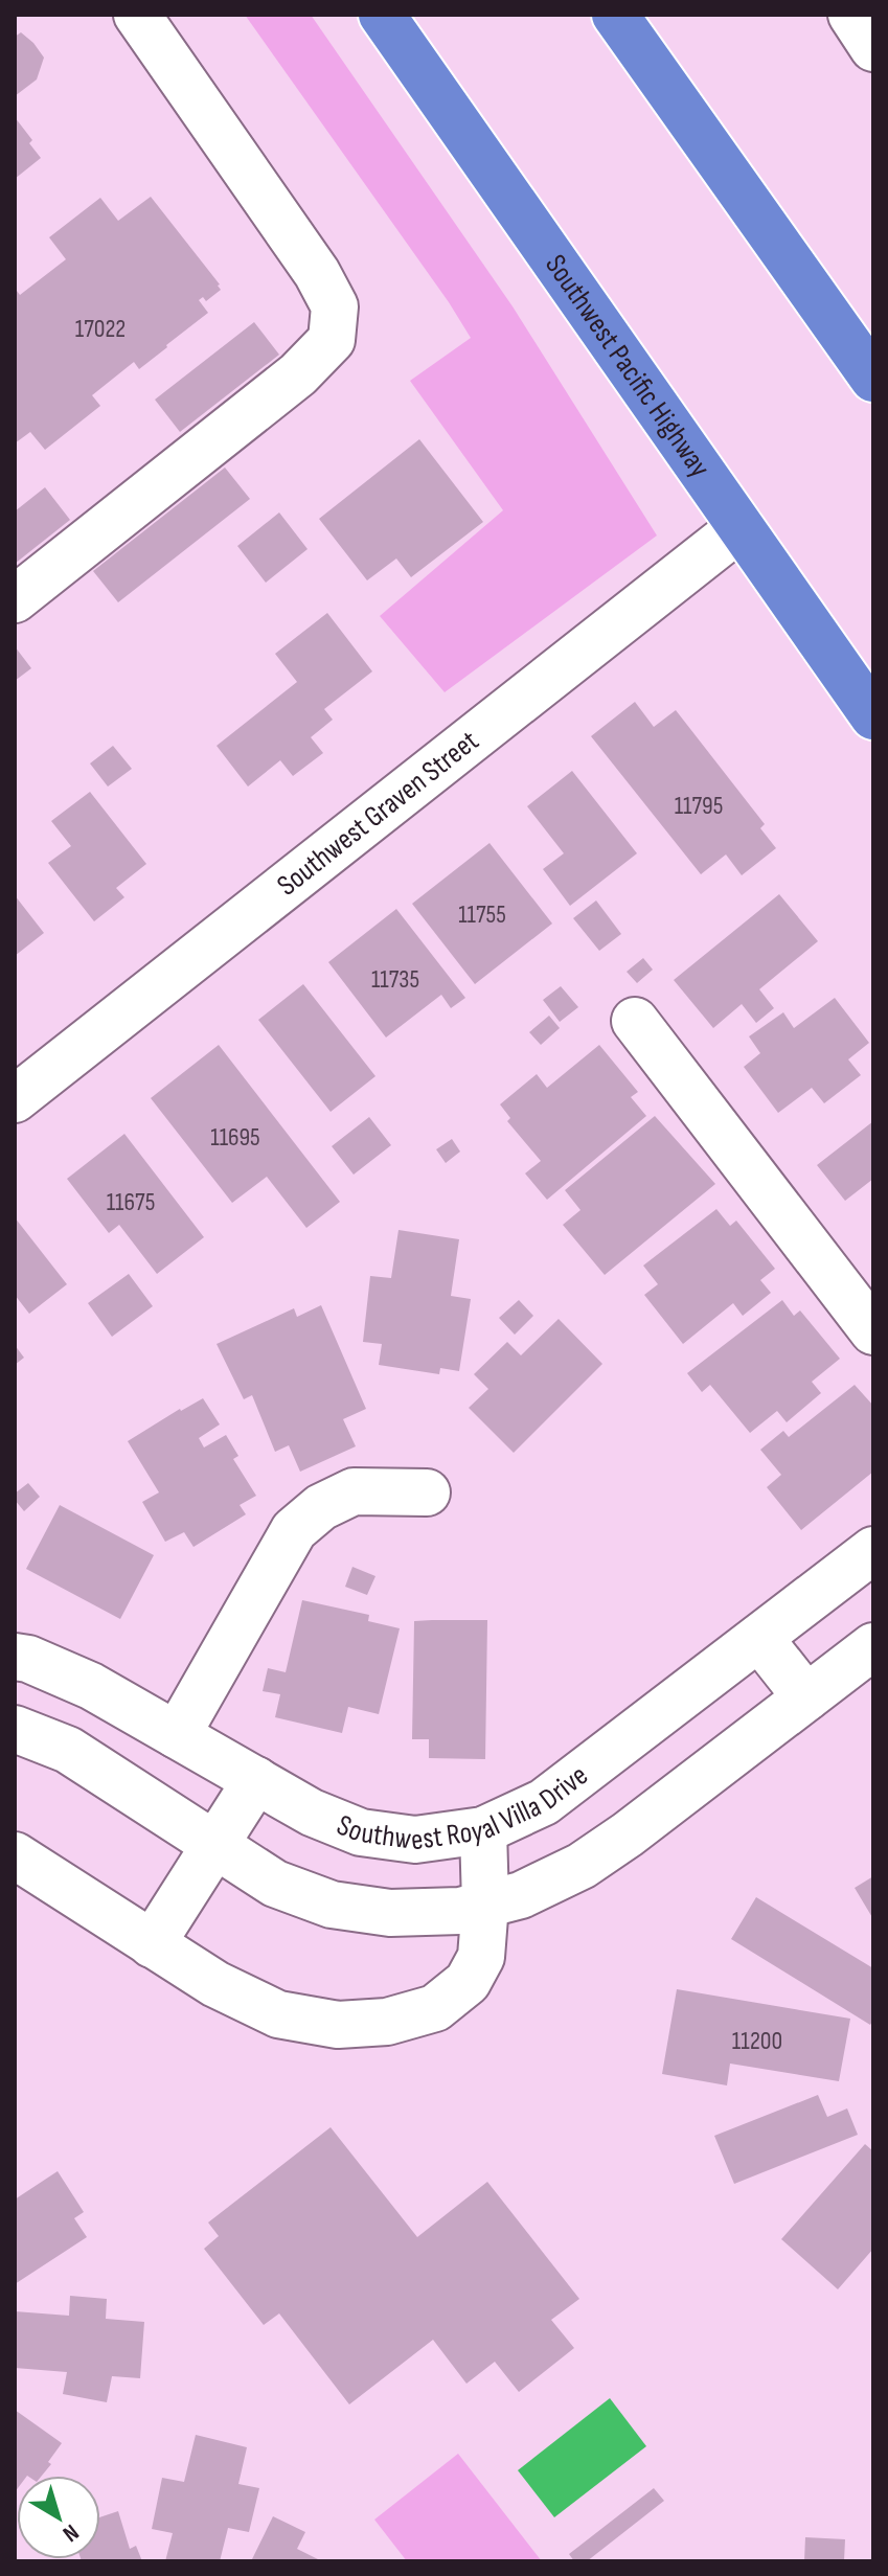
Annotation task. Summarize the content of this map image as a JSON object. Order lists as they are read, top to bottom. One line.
{"streets":{"highway":["Southwest Pacific Highway"],"street":["Southwest Graven Street","Southwest Royal Villa Drive"]},"crossings":[["Southwest Pacific Highway","Southwest Graven Street"]],"house_numbers":["17022","11795","11755","11735","11695","11675","11200"],"north":"bottom right"}
